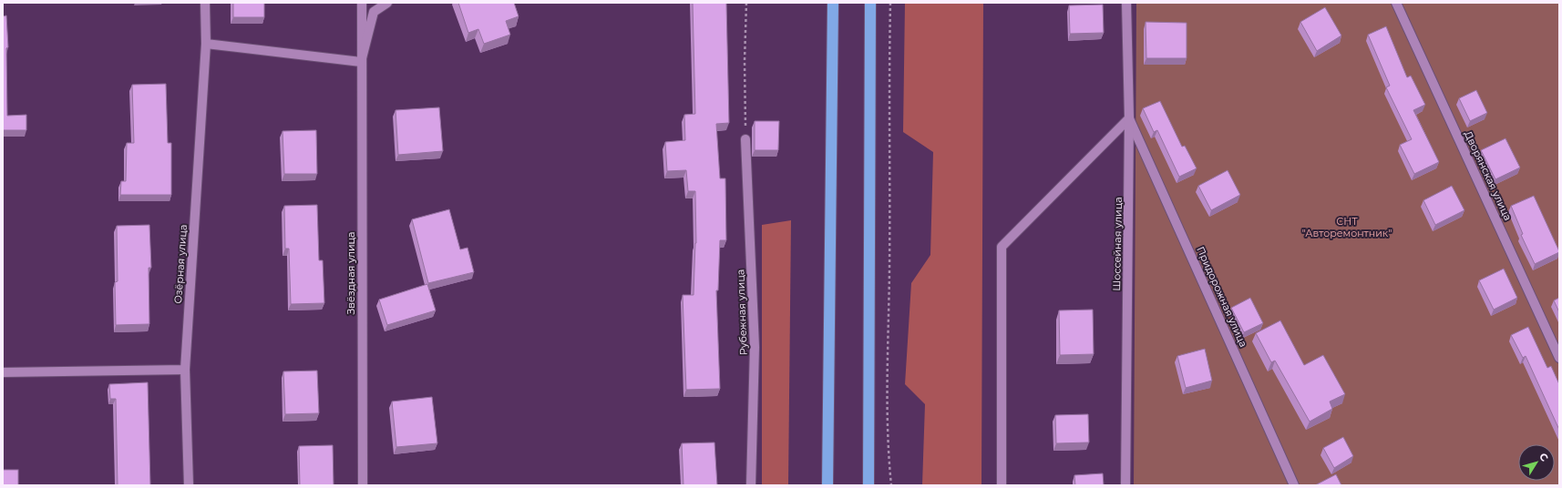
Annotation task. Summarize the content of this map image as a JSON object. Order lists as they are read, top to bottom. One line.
{"streets":{"street":["Дворянская улица","Шоссейная улица","Озёрная улица","Звёздная улица","Придорожная улица","Рубежная улица"]},"crossings":[["Шоссейная улица","Придорожная улица"]],"parks":["СНТ \"Авторемонтник\""],"north":"top right"}
